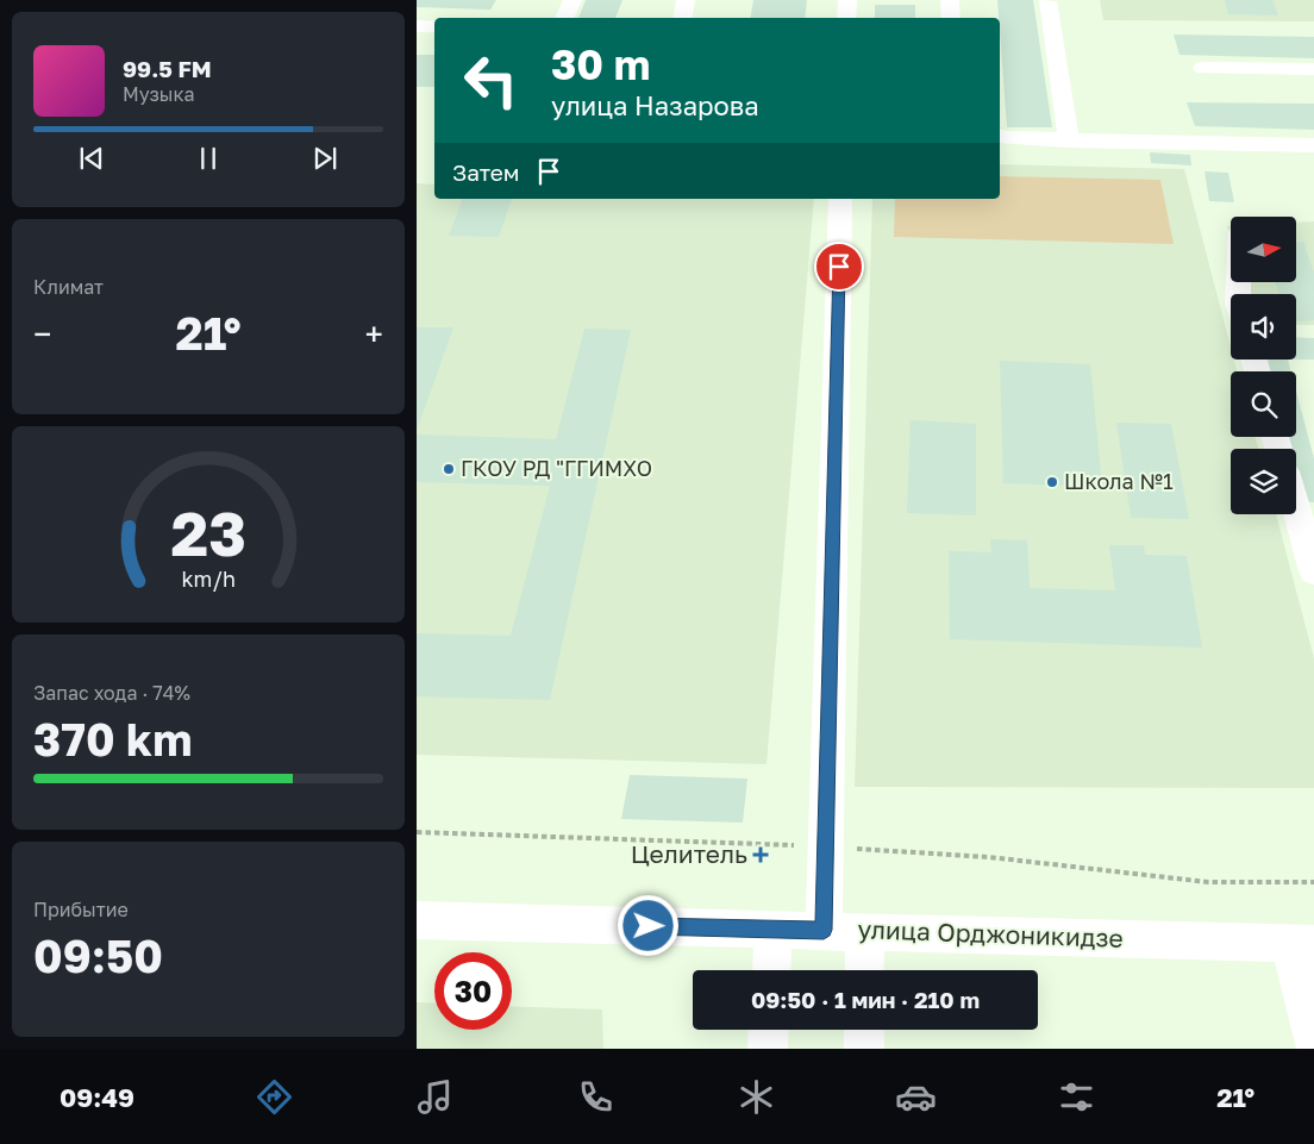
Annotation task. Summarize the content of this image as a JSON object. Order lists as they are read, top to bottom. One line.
{"streets":{"street":["улица Орджоникидзе"]},"places":{"other":["ГКОУ РД \"ГГИМХО","Школа №1"],"health":["Целитель"]},"north":"right","page":{"turn":["30 m","улица Назарова"],"song":["99.5 FM","Музыка"],"then":"Затем","tile":["Климат",["Запас хода · 74%","370 km"],["Прибытие","09:50"]],"heat":["−","21°","+"],"limit":"30","trip":"09:50 · 1 мин · 210 m","tabs":["09:49","21°"],"gauge":["23","km/h"]}}
